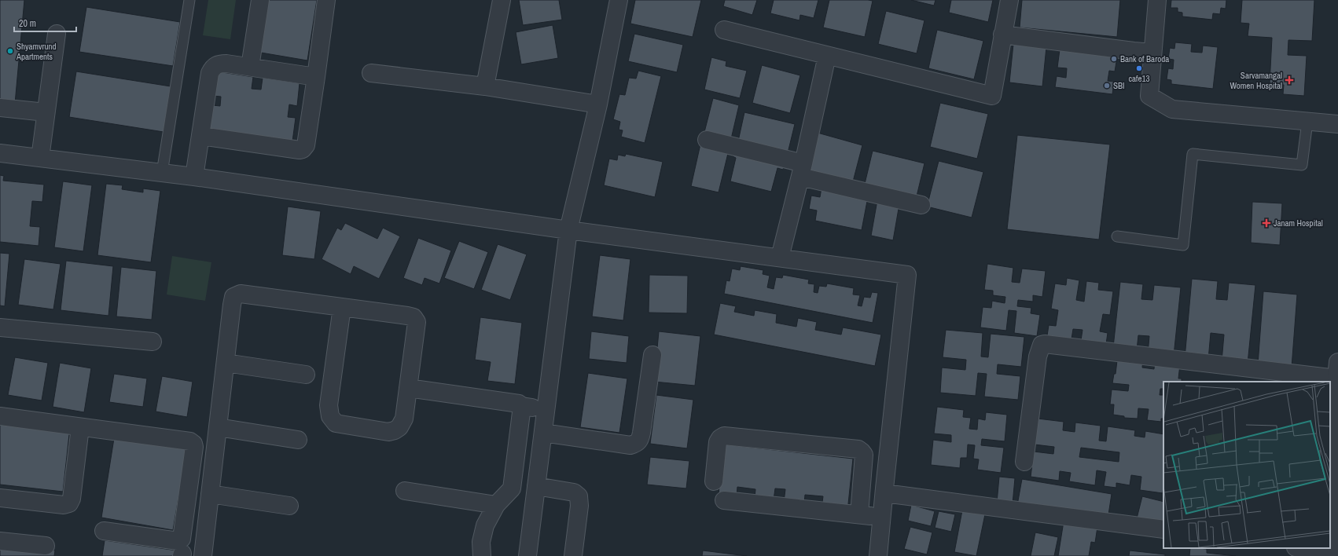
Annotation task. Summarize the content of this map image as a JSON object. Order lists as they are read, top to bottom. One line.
{"places":{"other":["Shyamvrund Apartments","Bank of Baroda","cafe13","SBI"],"health":["Sarvamangal Women Hospital","Janam Hospital"]},"scale_bar":"20 m"}
